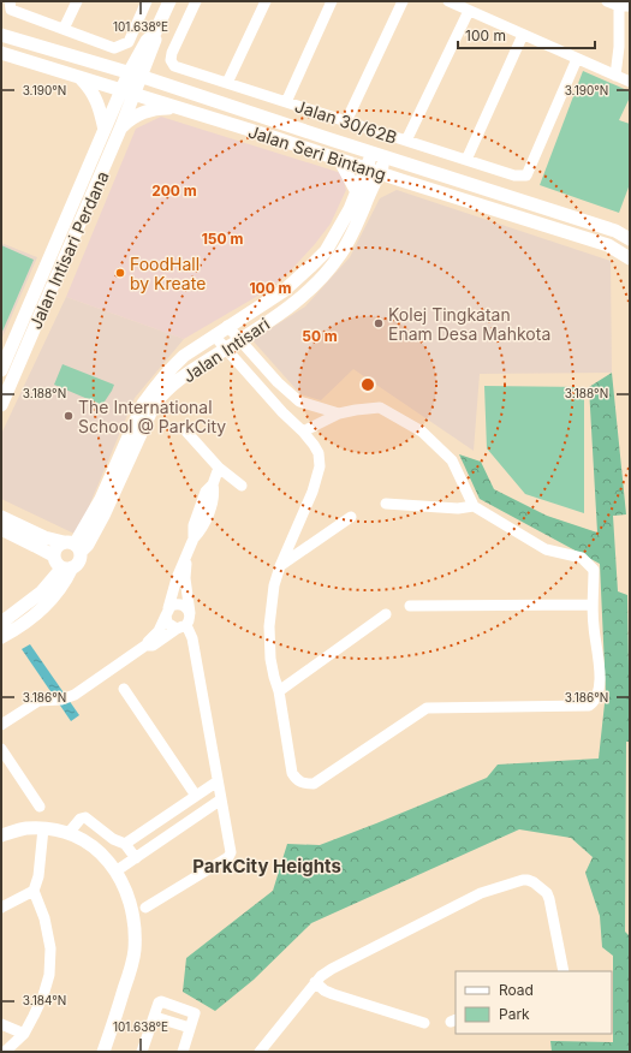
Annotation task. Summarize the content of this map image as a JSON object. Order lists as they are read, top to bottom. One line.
{"streets":{"street":["Jalan 30/62B","Jalan Seri Bintang","Jalan Intisari Perdana","Jalan Intisari"]},"crossings":[["Jalan Seri Bintang","Jalan Intisari Perdana"],["Jalan Seri Bintang","Jalan Intisari"]],"districts":["ParkCity Heights"],"places":["FoodHall by Kreate","Kolej Tingkatan Enam Desa Mahkota","The International School @ ParkCity"],"legend":["Road","Park"],"scale_bar":"100 m","coordinates":["101.638°E","3.190°N","3.188°N","3.186°N","3.184°N"],"rings":["200 m","150 m","100 m","50 m"]}
